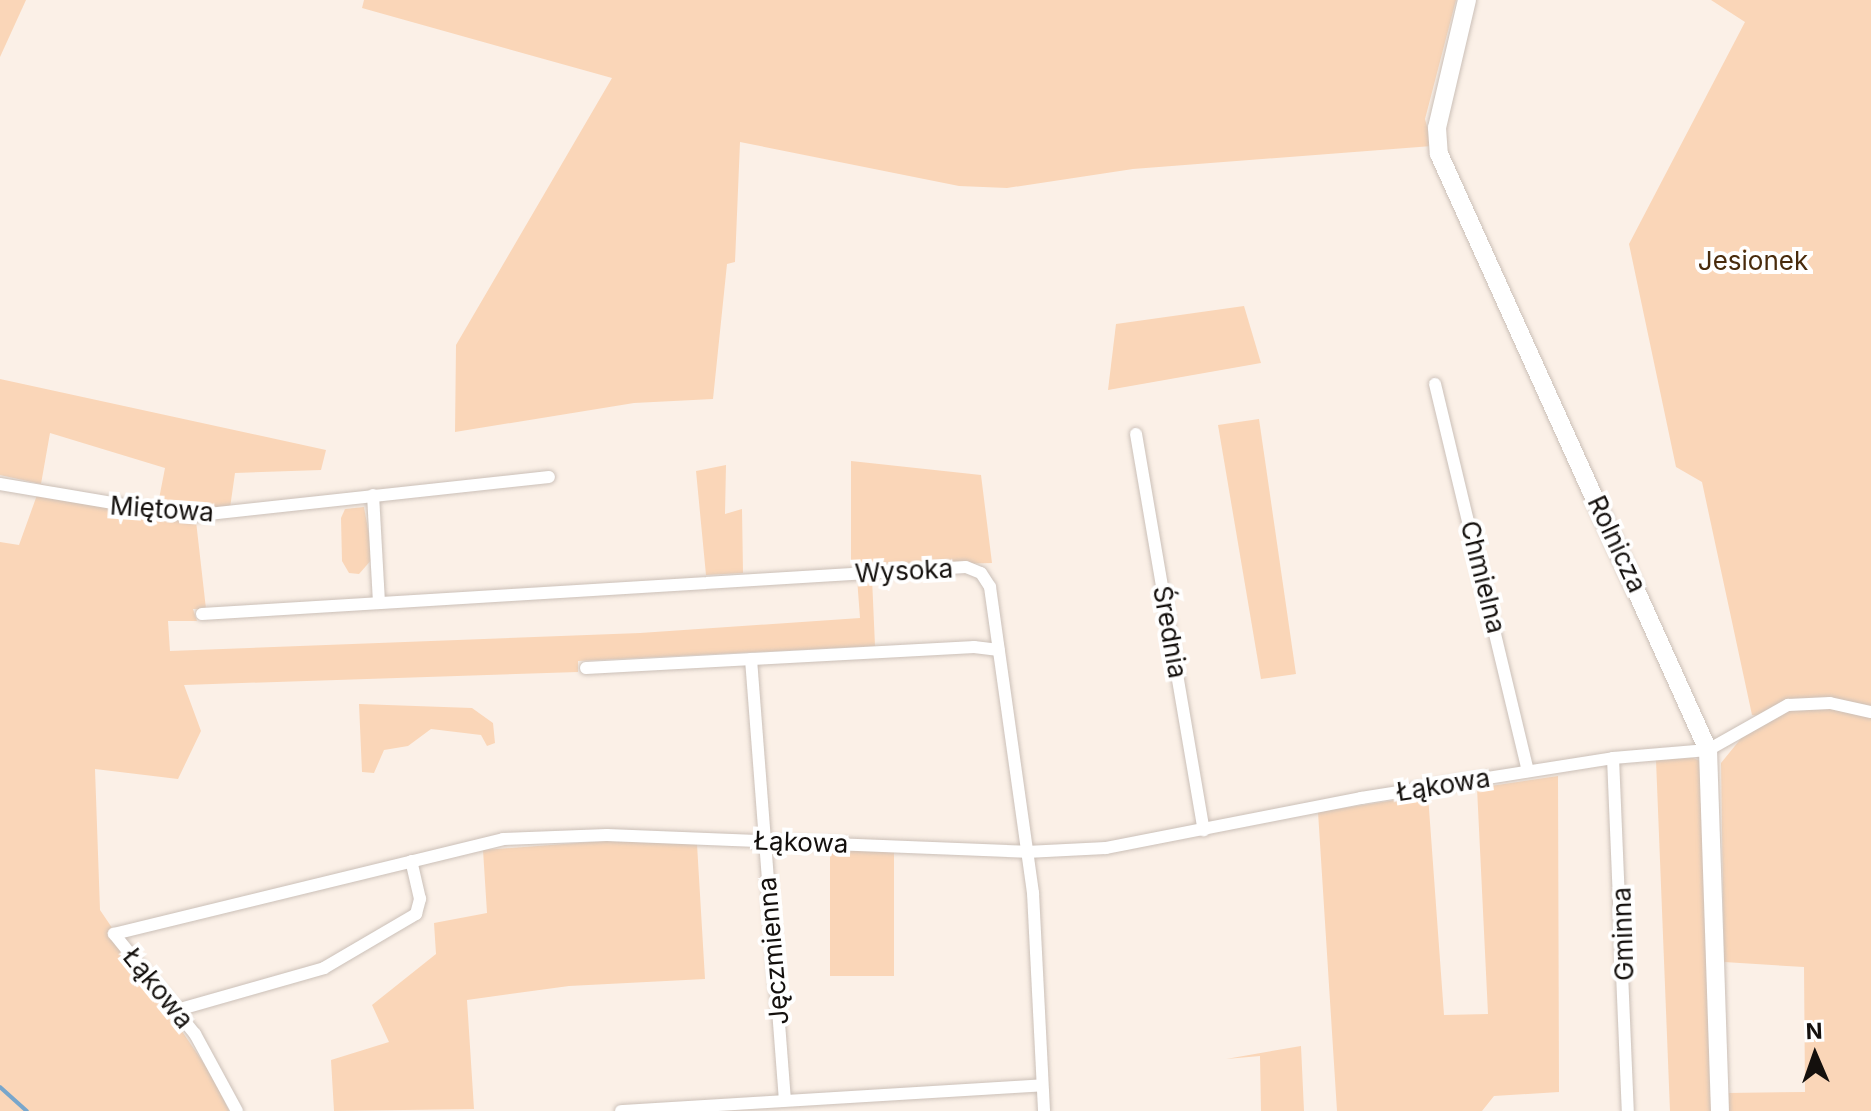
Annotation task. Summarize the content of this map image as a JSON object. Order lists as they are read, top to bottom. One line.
{"streets":{"street":["Miętowa","Rolnicza","Wysoka","Chmielna","Średnia","Łąkowa","Gminna","Jęczmienna"]},"crossings":[["Rolnicza","Łąkowa"],["Wysoka","Łąkowa"],["Chmielna","Łąkowa"],["Średnia","Łąkowa"],["Łąkowa","Gminna"],["Łąkowa","Jęczmienna"]],"parks":["Jesionek"],"north":"top"}
